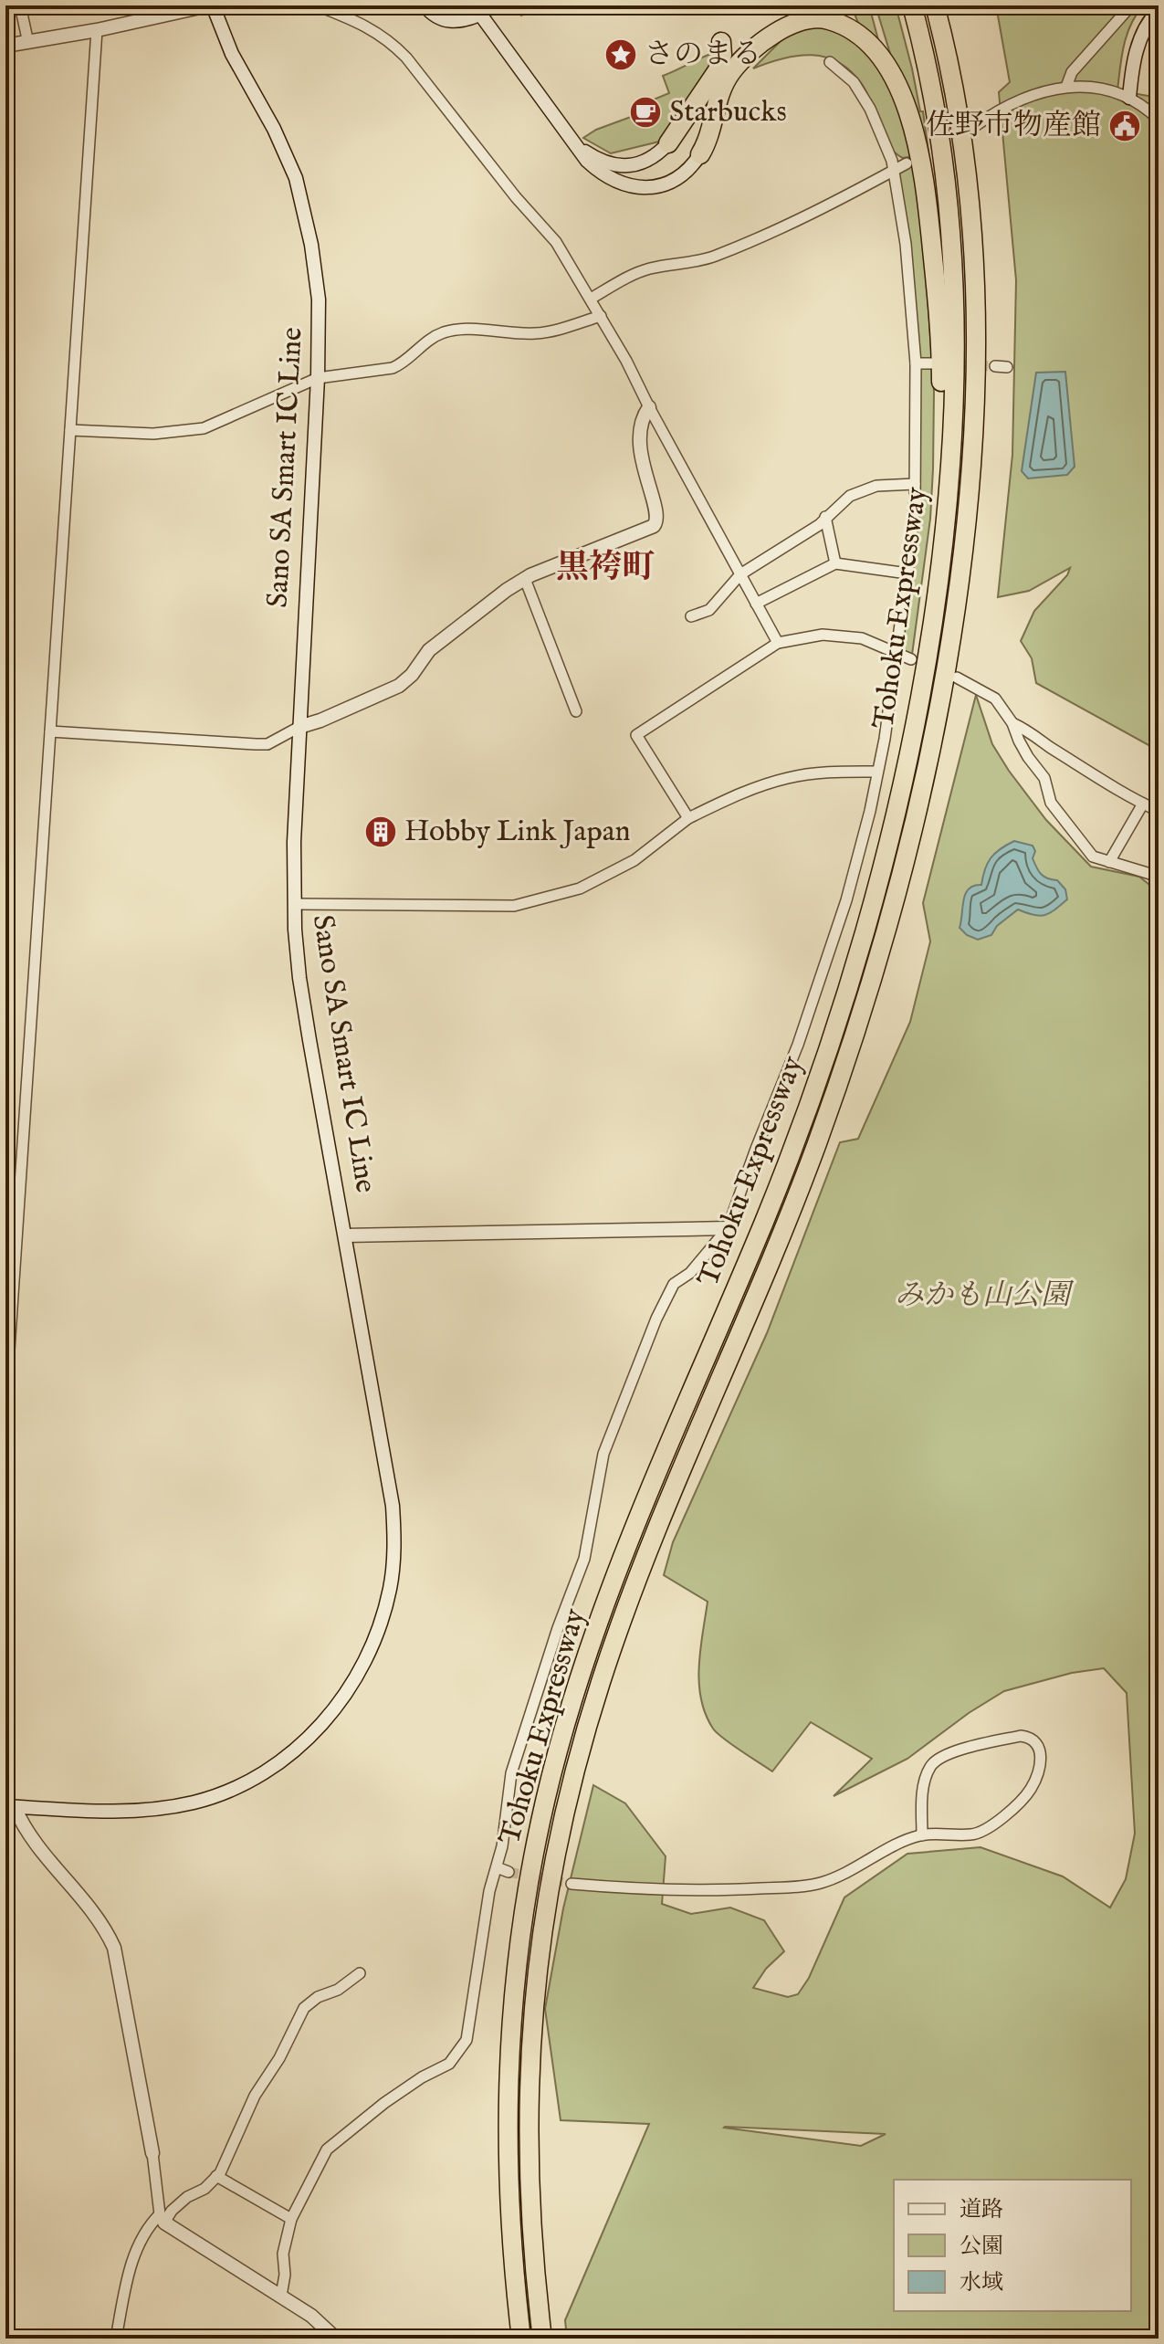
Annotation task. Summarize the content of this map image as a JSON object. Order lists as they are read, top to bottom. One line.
{"streets":{"highway":["Tohoku Expressway"],"main road":["Sano SA Smart IC Line"]},"districts":["黒袴町"],"parks":["みかも山公園"],"places":{"place":["さのまる"],"cafe":["Starbucks"],"public building":["佐野市物産館"],"building":["Hobby Link Japan"]},"legend":["道路","公園","水域"]}
